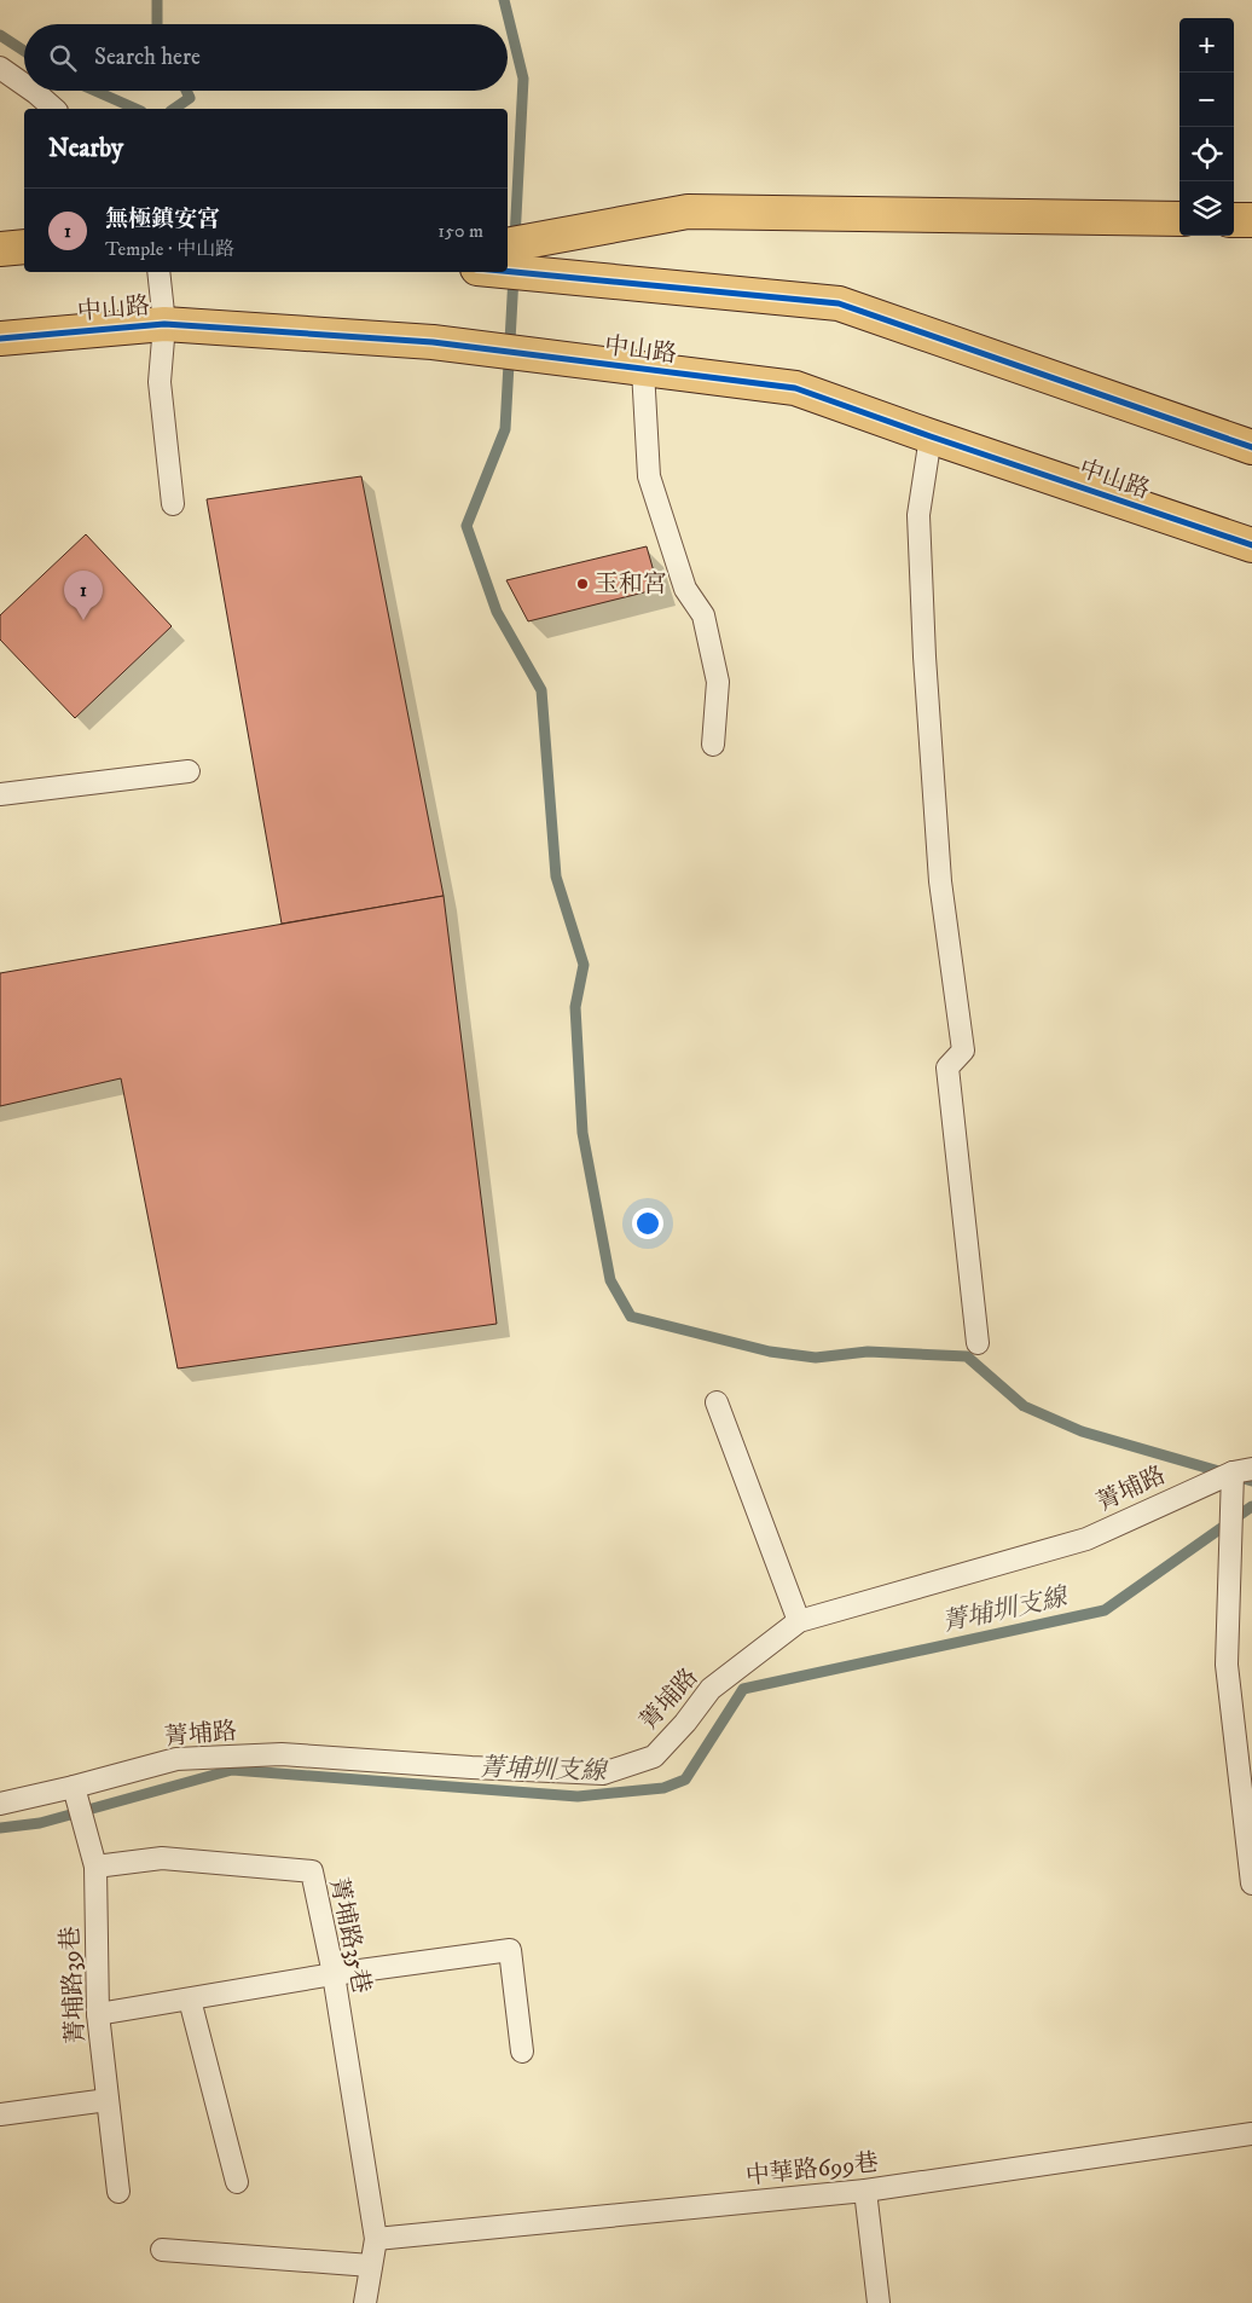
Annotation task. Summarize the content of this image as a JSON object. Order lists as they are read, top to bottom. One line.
{"streets":{"main road":["中山路"],"lane":["菁埔路","菁埔路35巷","菁埔路39巷","中華路699巷"]},"crossings":[["菁埔路35巷","菁埔路39巷"],["菁埔路35巷","中華路699巷"]],"water":["菁埔圳支線"],"places":["玉和宮"],"page":{"map_buttons":["+","−"],"search":"Search here","heading":"Nearby","list":[{"mark":"1","name":"無極鎮安宮","note":"Temple · 中山路","value":"150 m"}],"pins":"1"}}
